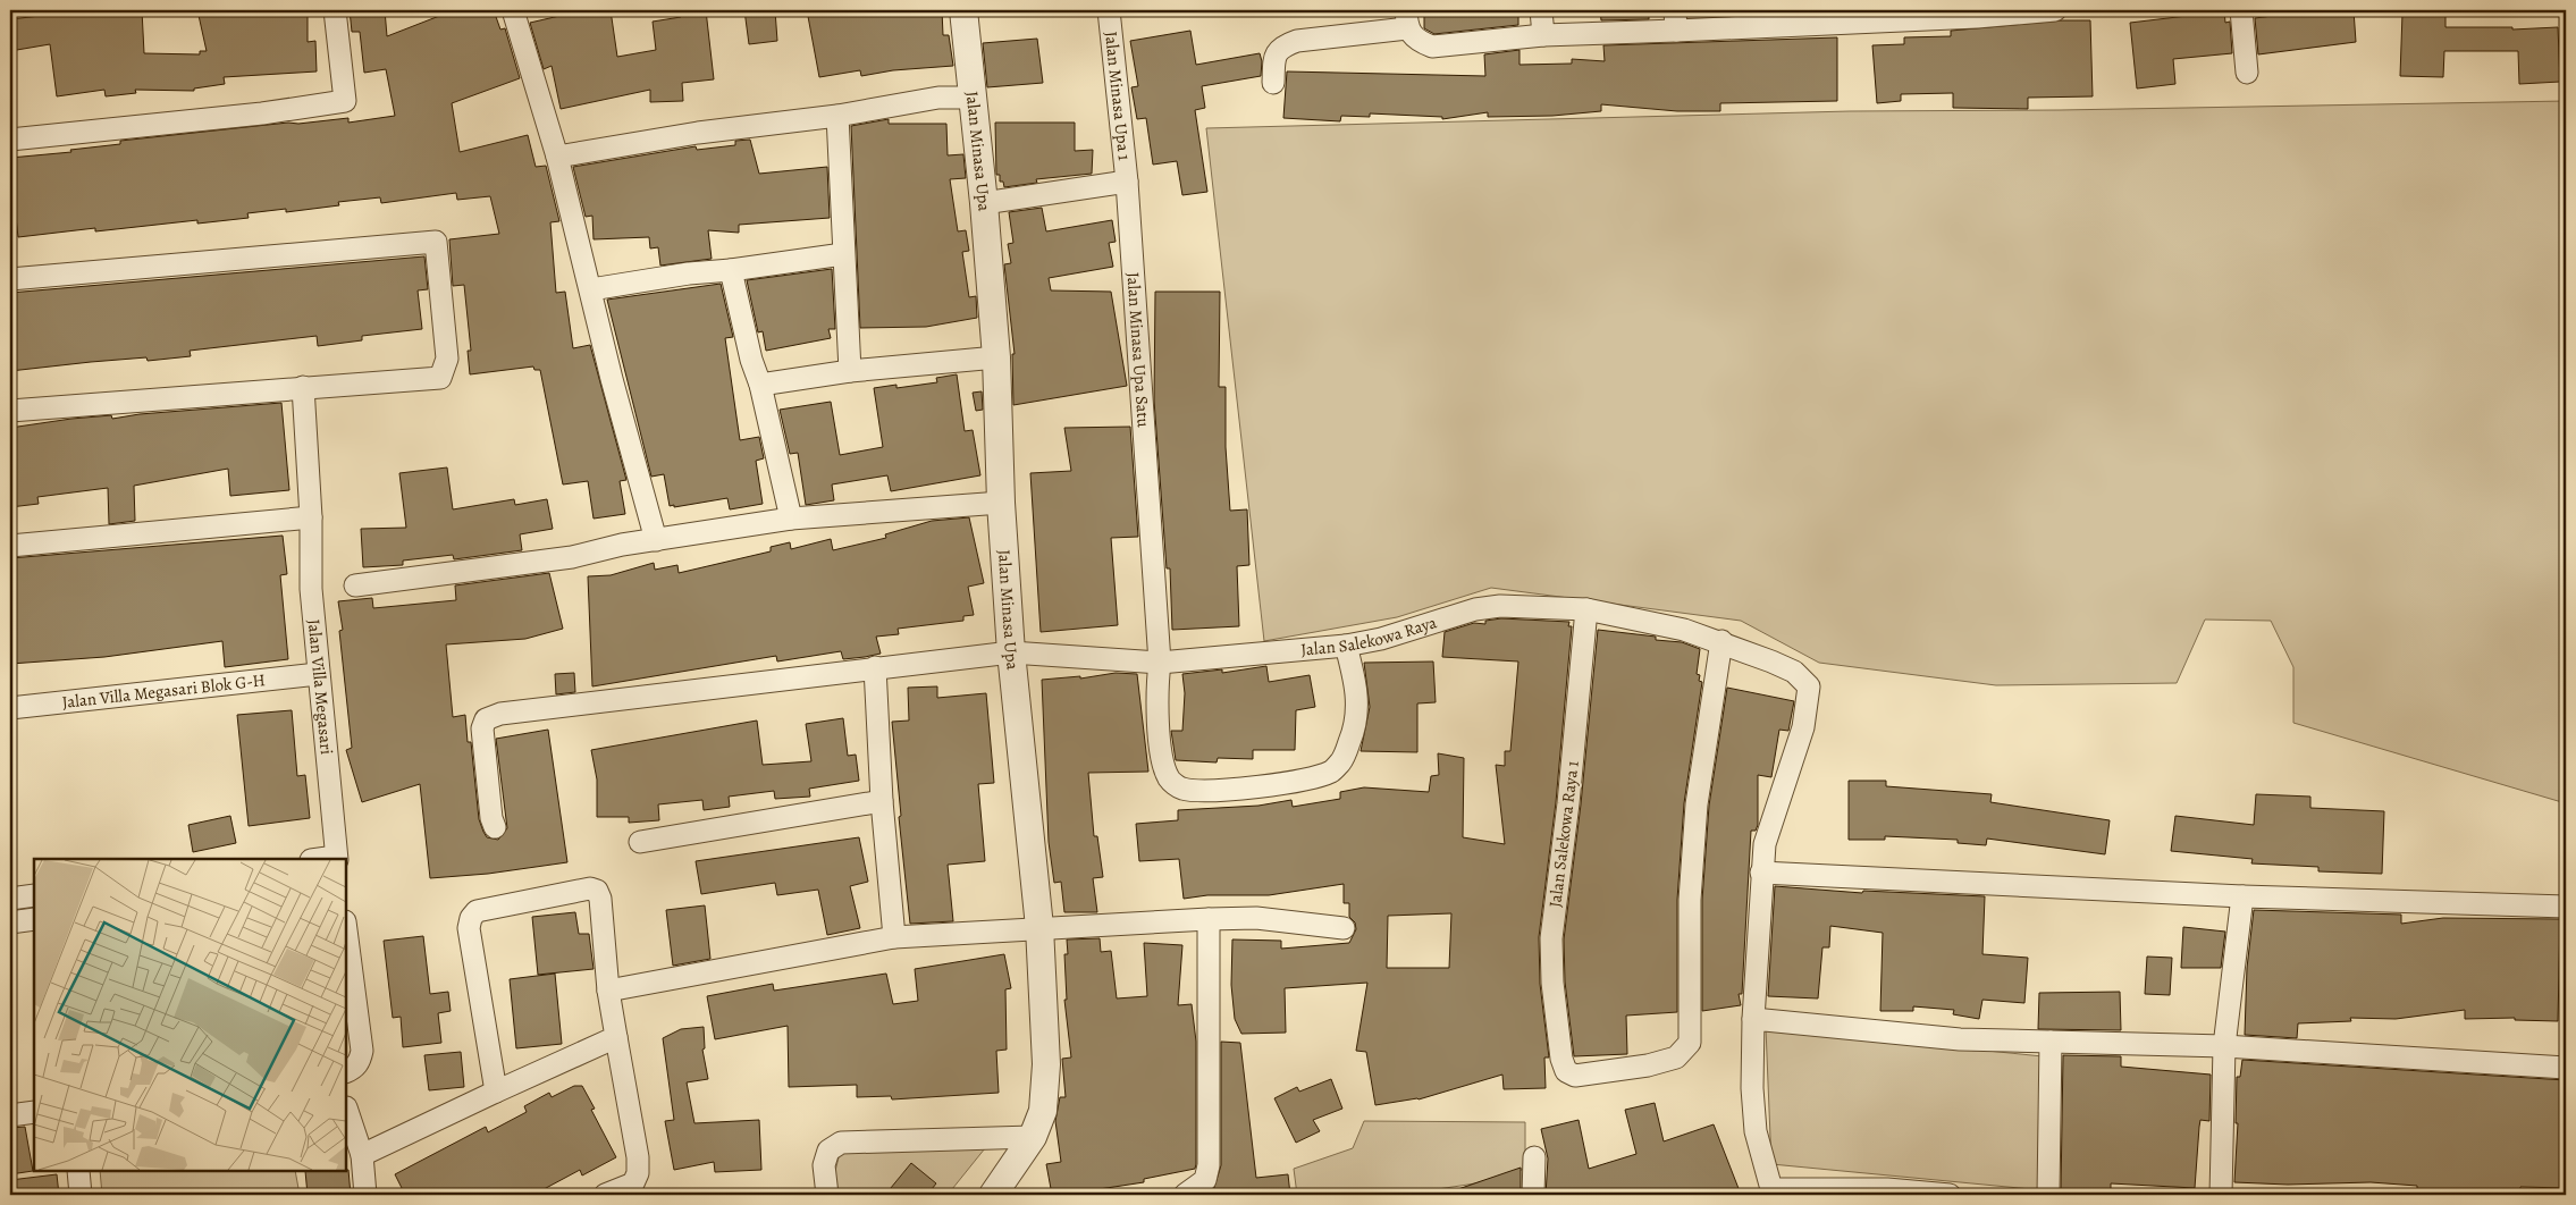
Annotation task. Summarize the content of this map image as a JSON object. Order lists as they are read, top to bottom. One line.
{"streets":{"street":["Jalan Minasa Upa 1","Jalan Minasa Upa","Jalan Minasa Upa Satu","Jalan Salekowa Raya","Jalan Villa Megasari","Jalan Villa Megasari Blok G-H","Jalan Salekowa Raya 1"]},"crossings":[["Jalan Minasa Upa 1","Jalan Minasa Upa Satu"],["Jalan Minasa Upa","Jalan Salekowa Raya"],["Jalan Minasa Upa Satu","Jalan Salekowa Raya"],["Jalan Salekowa Raya","Jalan Salekowa Raya 1"],["Jalan Villa Megasari","Jalan Villa Megasari Blok G-H"]]}
